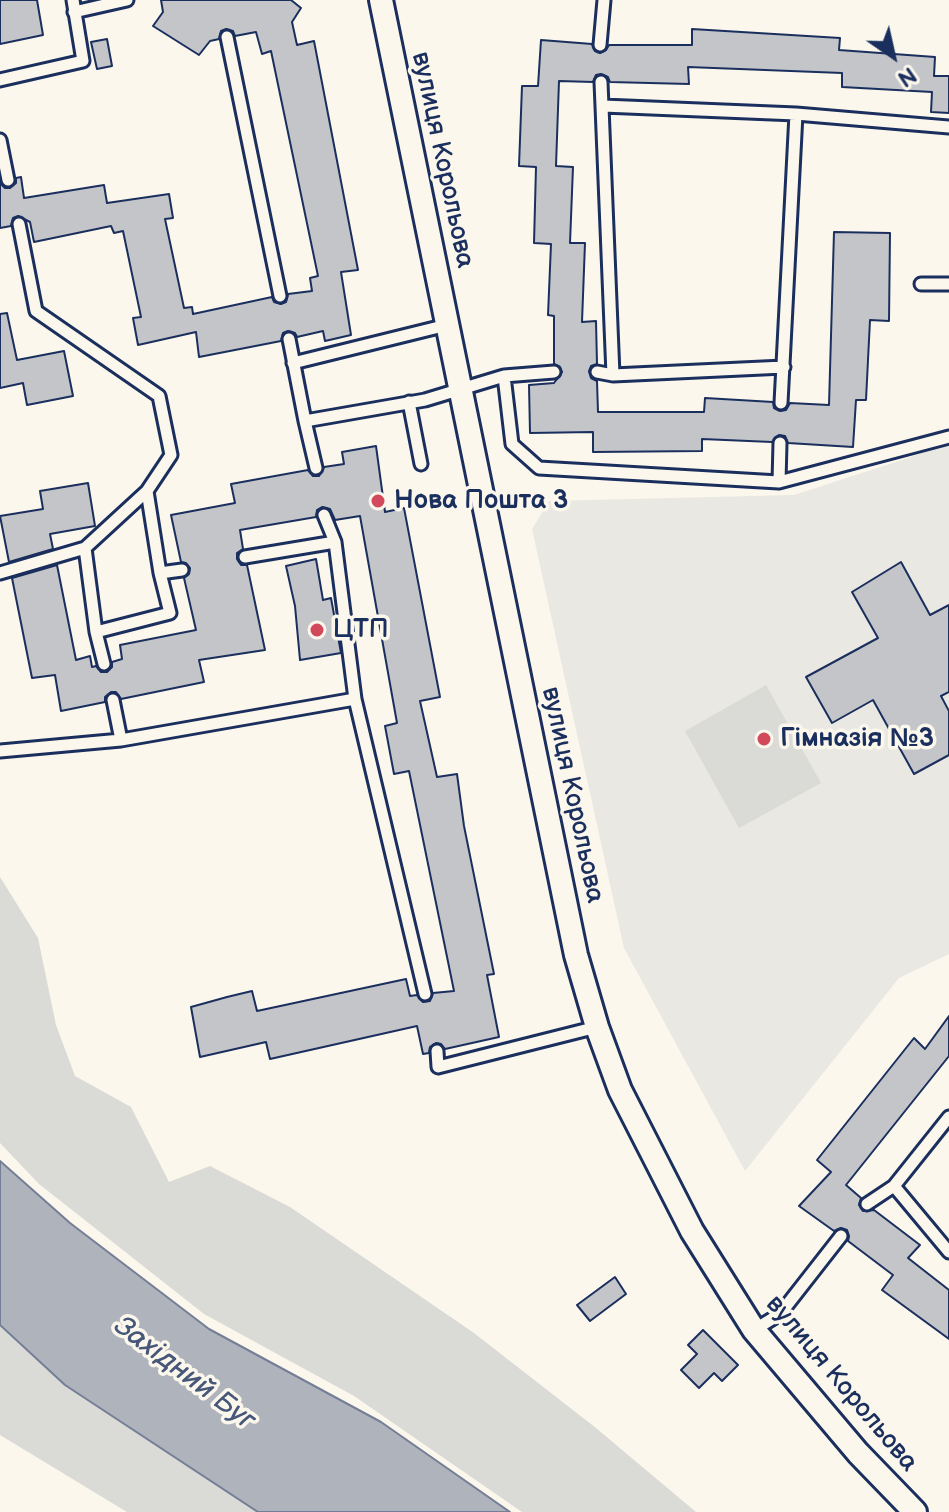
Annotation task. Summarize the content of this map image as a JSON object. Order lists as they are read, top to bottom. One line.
{"streets":{"street":["вулиця Корольова"]},"water":["Західний Буг"],"places":["Нова Пошта 3","ЦТП","Гімназія №3"],"north":"bottom right"}
